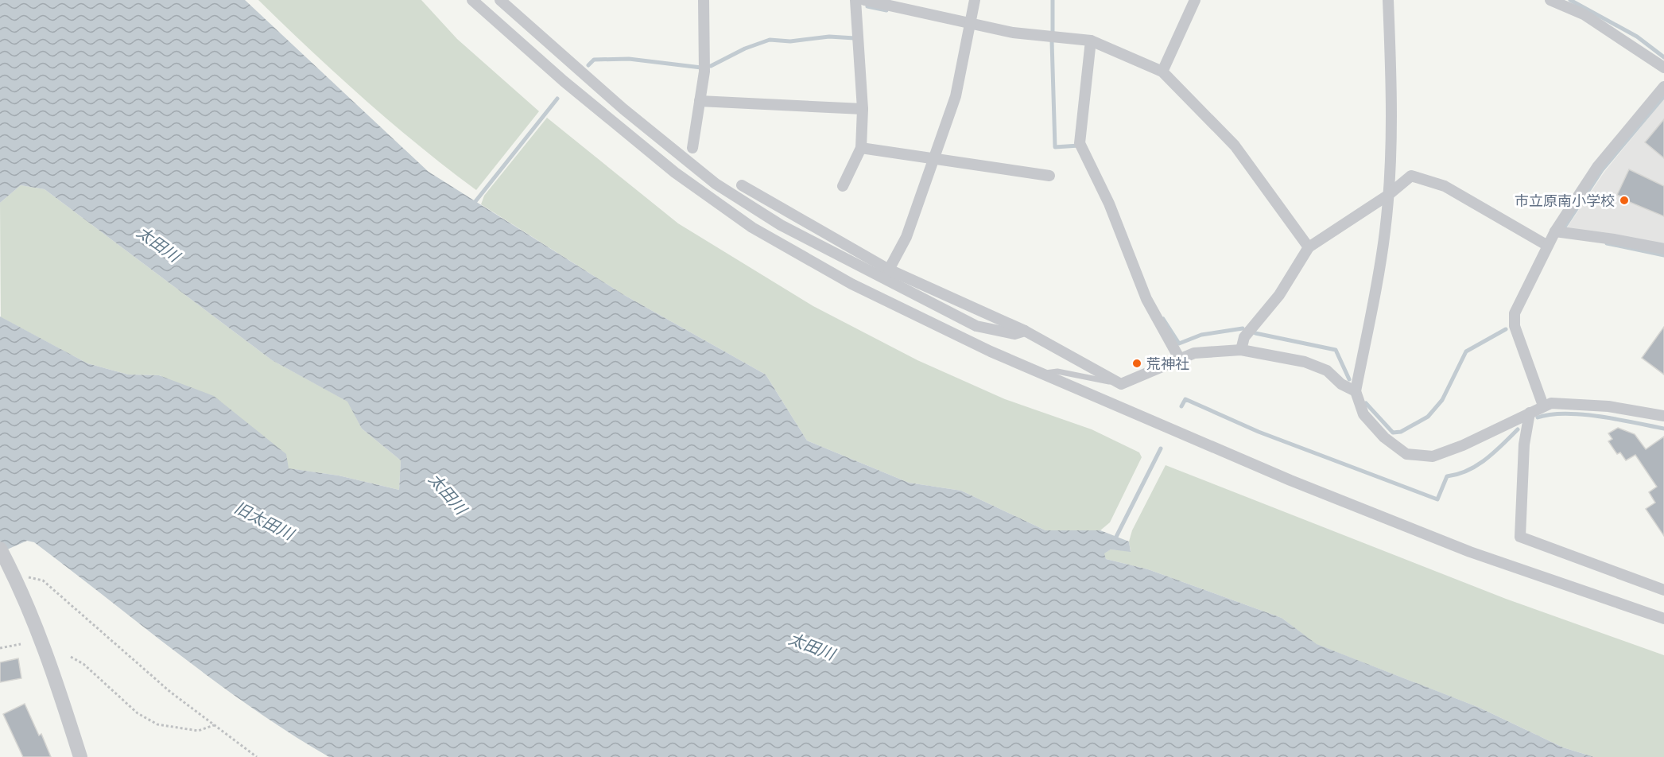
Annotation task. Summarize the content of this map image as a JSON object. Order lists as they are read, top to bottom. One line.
{"water":["太田川","旧太田川"],"places":["市立原南小学校","荒神社"]}
